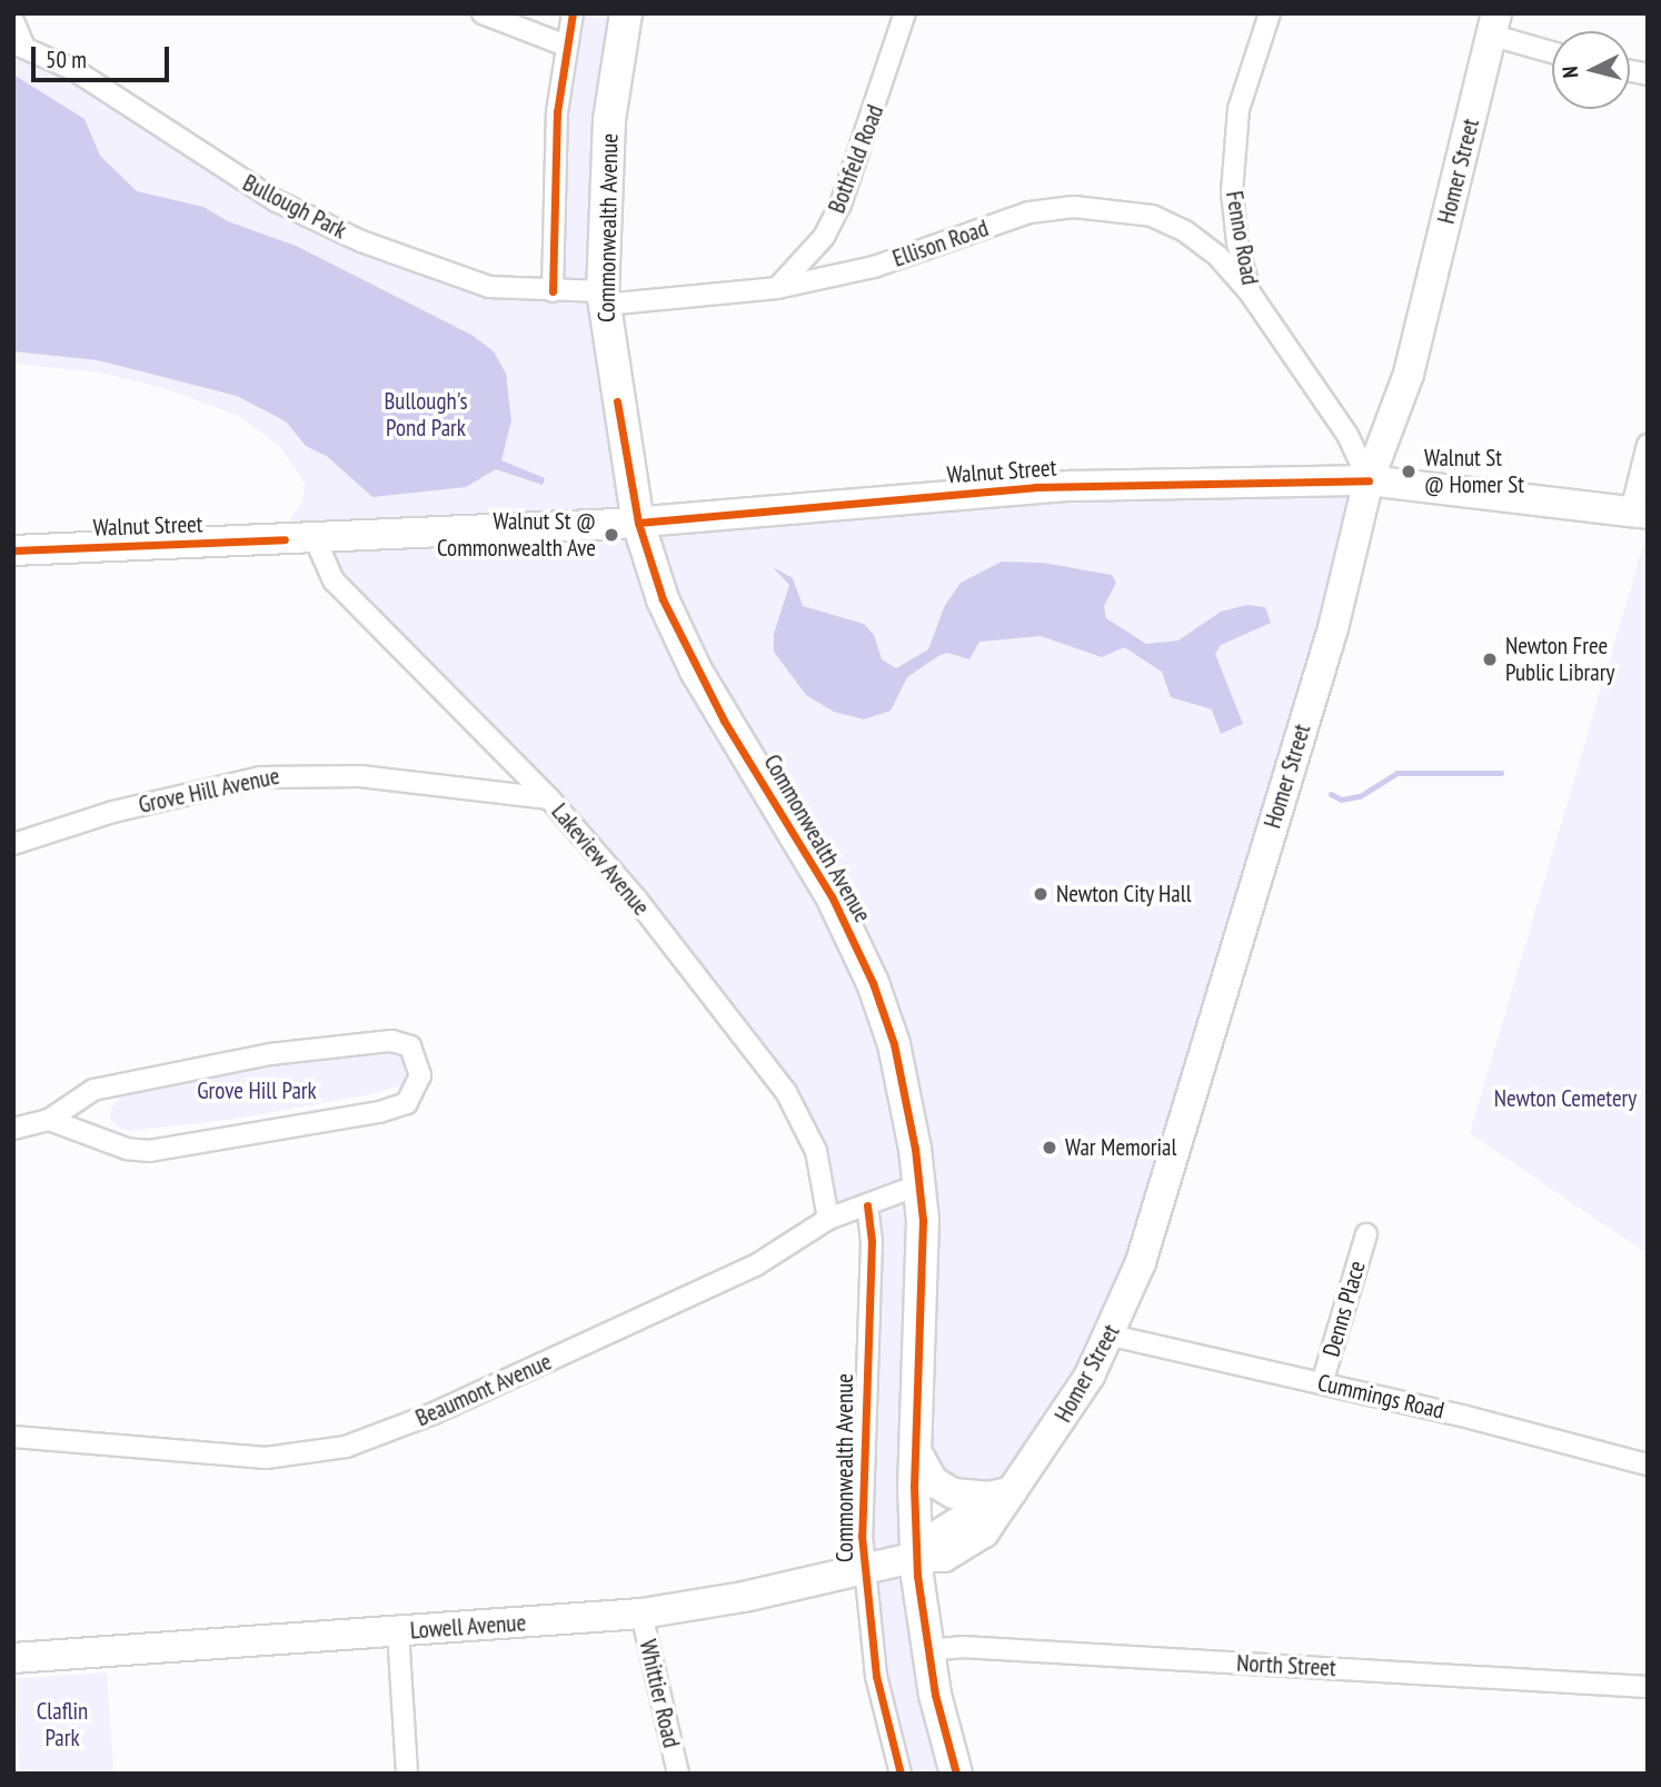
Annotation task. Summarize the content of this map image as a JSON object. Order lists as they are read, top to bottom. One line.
{"streets":{"main road":["Commonwealth Avenue"],"street":["Bothfeld Road","Homer Street","Bullough Park","Fenno Road","Ellison Road","Walnut Street","Grove Hill Avenue","Lakeview Avenue","Denns Place","Beaumont Avenue","Cummings Road","Lowell Avenue","North Street","Whittier Road"]},"crossings":[["Bothfeld Road","Ellison Road"],["Homer Street","Fenno Road"],["Homer Street","Walnut Street"],["Homer Street","Cummings Road"],["Bullough Park","Commonwealth Avenue"],["Bullough Park","Ellison Road"],["Commonwealth Avenue","Ellison Road"],["Commonwealth Avenue","Walnut Street"],["Commonwealth Avenue","Beaumont Avenue"],["Commonwealth Avenue","Lowell Avenue"],["Commonwealth Avenue","North Street"],["Fenno Road","Ellison Road"],["Fenno Road","Walnut Street"],["Walnut Street","Lakeview Avenue"],["Grove Hill Avenue","Lakeview Avenue"],["Lakeview Avenue","Beaumont Avenue"],["Denns Place","Cummings Road"],["Lowell Avenue","Whittier Road"]],"parks":["Bullough's Pond Park","Grove Hill Park","Newton Cemetery","Claflin Park"],"places":["Walnut St @ Homer St","Walnut St @ Commonwealth Ave","Newton Free Public Library","Newton City Hall","War Memorial"],"scale_bar":"50 m","north":"left"}
